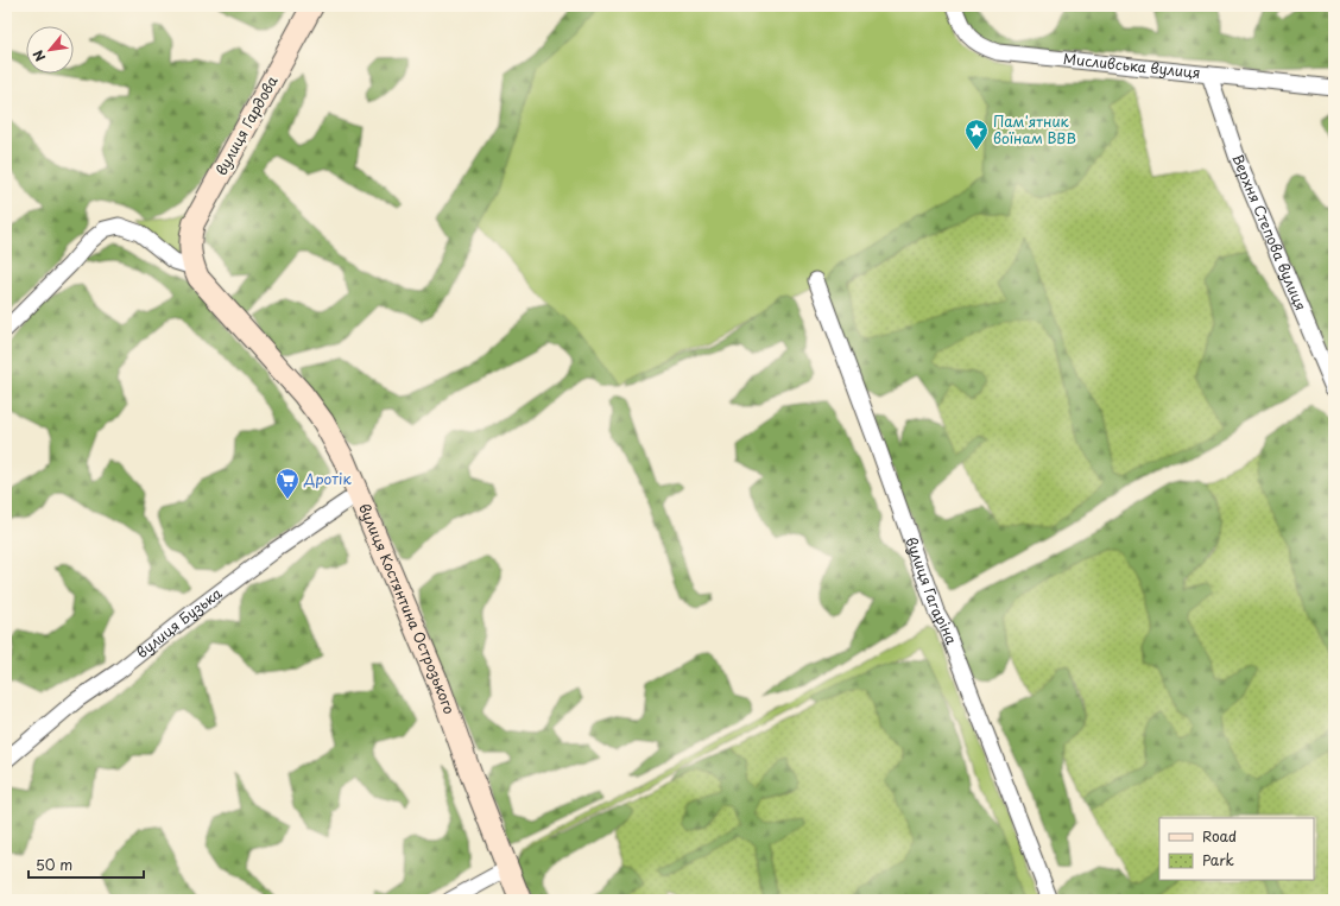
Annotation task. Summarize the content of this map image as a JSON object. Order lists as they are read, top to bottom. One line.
{"streets":{"street":["Мисливська вулиця","вулиця Гардова","Верхня Степова вулиця","вулиця Гагаріна","вулиця Костянтина Острозького","вулиця Бузька"]},"crossings":[["Мисливська вулиця","Верхня Степова вулиця"],["вулиця Гардова","вулиця Костянтина Острозького"],["вулиця Костянтина Острозького","вулиця Бузька"]],"places":{"place":["Пам'ятник воїнам ВВВ"],"supermarket":["Дротік"]},"legend":["Road","Park"],"scale_bar":"50 m","north":"bottom left"}
